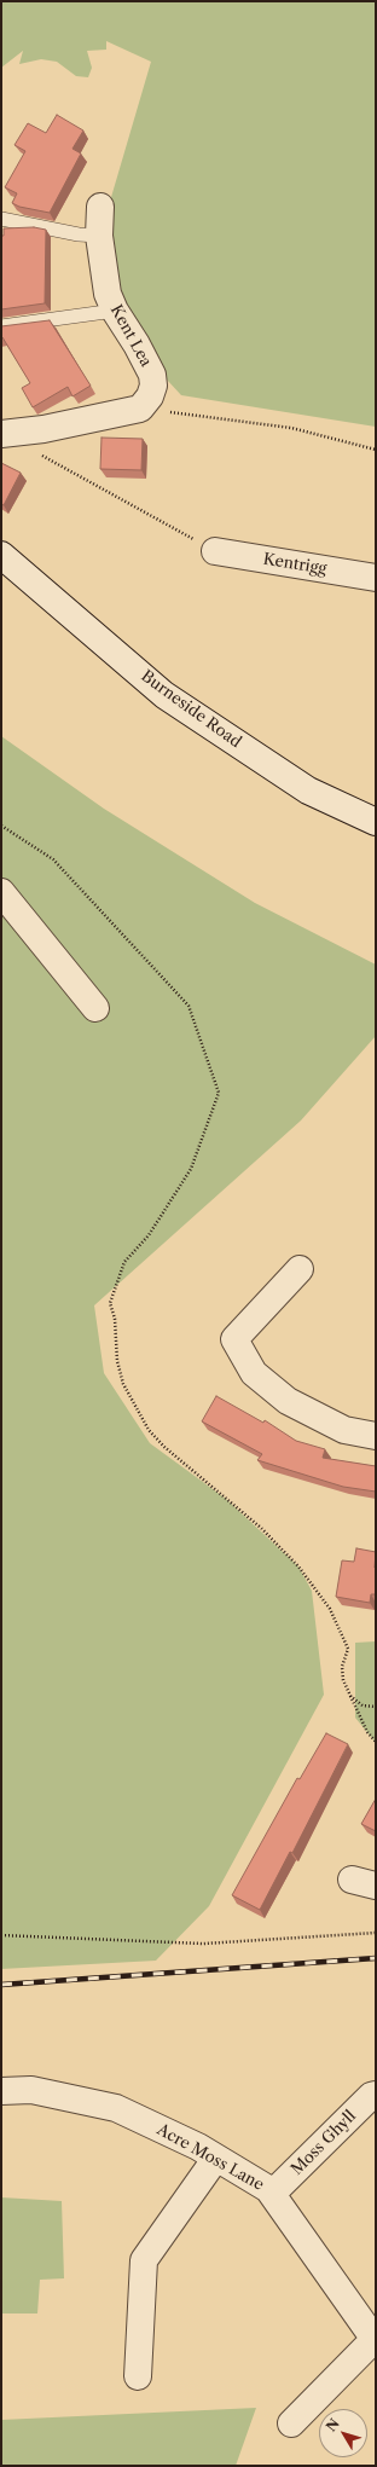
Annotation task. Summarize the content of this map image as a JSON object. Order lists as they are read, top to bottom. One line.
{"streets":{"street":["Kent Lea","Kentrigg","Burneside Road","Moss Ghyll","Acre Moss Lane"]},"crossings":[["Moss Ghyll","Acre Moss Lane"]],"north":"top left"}
